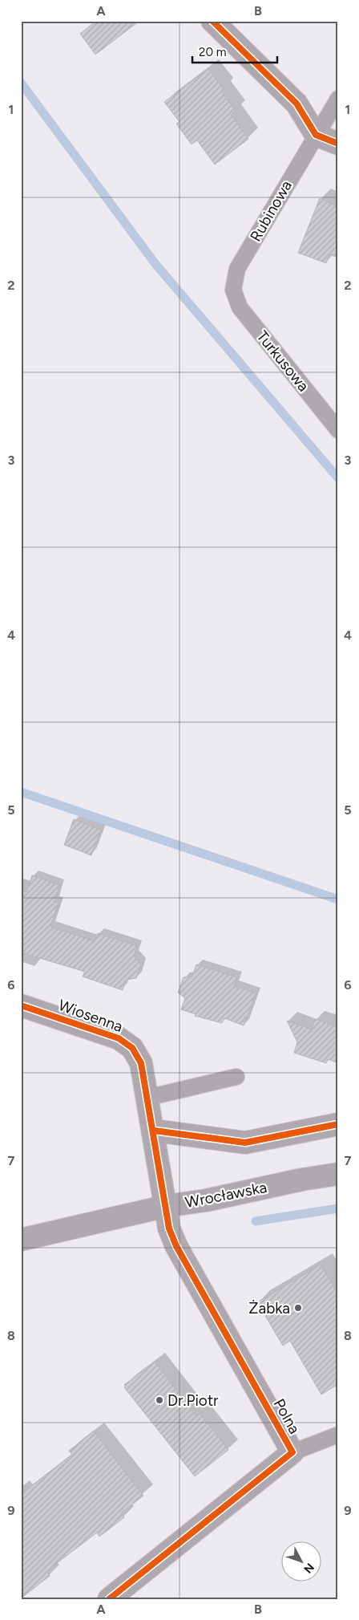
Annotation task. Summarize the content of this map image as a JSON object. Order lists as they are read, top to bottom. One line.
{"streets":{"street":["Wiosenna","Wrocławska","Polna"],"lane":["Rubinowa","Turkusowa"]},"crossings":[["Rubinowa","Turkusowa"],["Wiosenna","Wrocławska"],["Wiosenna","Polna"],["Wrocławska","Polna"]],"places":["Żabka","Dr.Piotr"],"scale_bar":"20 m","north":"bottom right","grid":{"columns":["A","B"],"rows":["1","2","3","4","5","6","7","8","9"]}}
